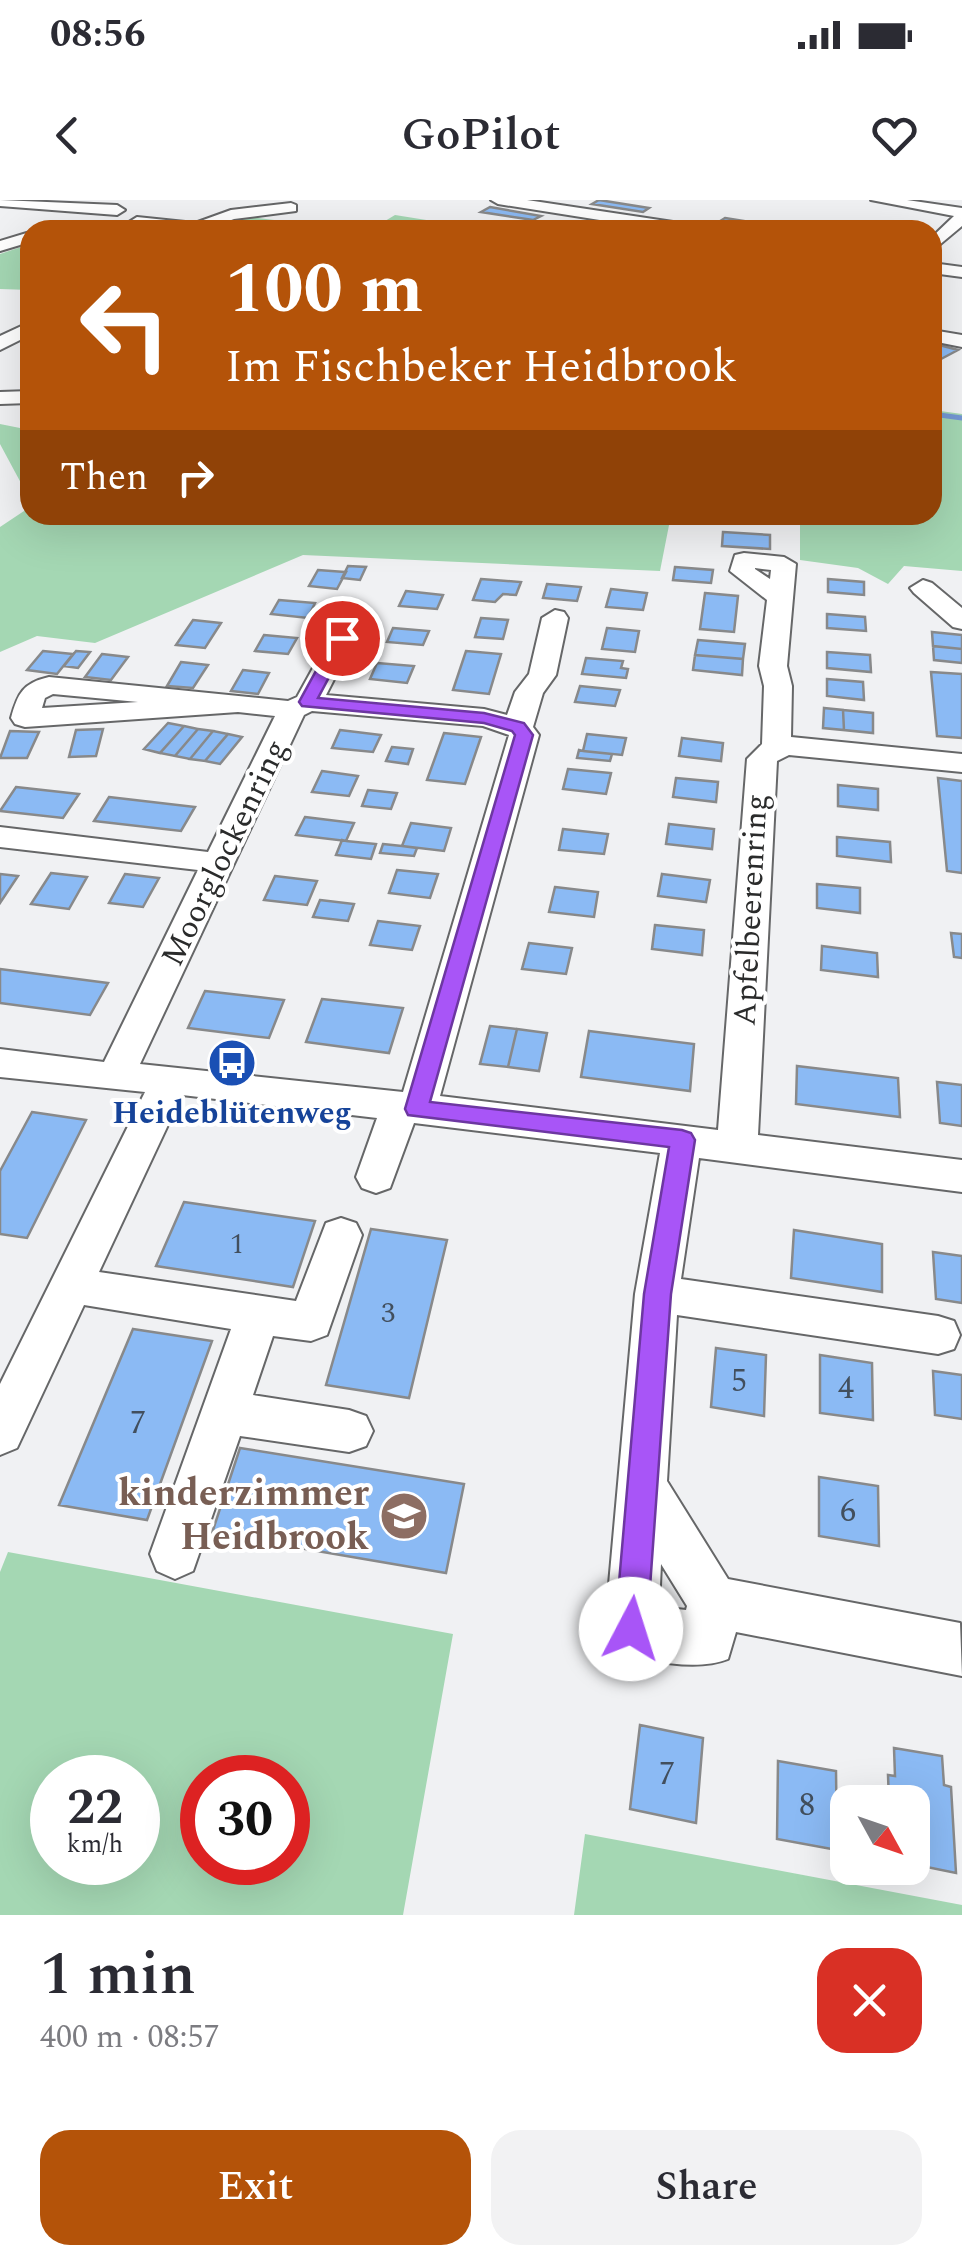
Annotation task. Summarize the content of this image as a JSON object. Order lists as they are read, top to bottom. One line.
{"streets":{"street":["Moorglockenring","Apfelbeerenring"]},"places":{"bus stop":["Heideblütenweg"],"school or university":["kinderzimmer Heidbrook"]},"house_numbers":["1","3","5","4","7","6","7","8"],"north":"bottom right","page":{"status":"08:56","header":"GoPilot","turn":["100 m","Im Fischbeker Heidbrook"],"then":"Then","speed":"22 km/h","limit":"30","heading":["1 min","400 m · 08:57"],"buttons":["Exit","Share"]}}
